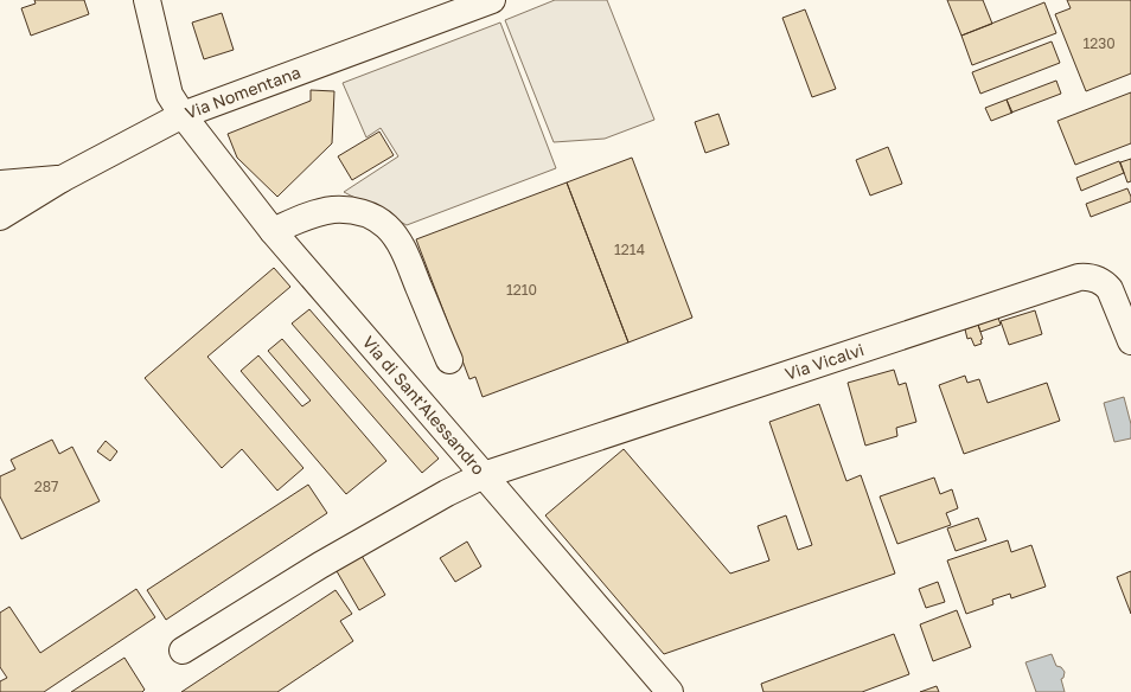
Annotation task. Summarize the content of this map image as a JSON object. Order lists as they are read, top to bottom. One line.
{"streets":{"main road":["Via Nomentana","Via Vicalvi","Via di Sant'Alessandro"]},"crossings":[["Via Nomentana","Via di Sant'Alessandro"],["Via Vicalvi","Via di Sant'Alessandro"]],"house_numbers":["1230","1214","1210","287"]}
